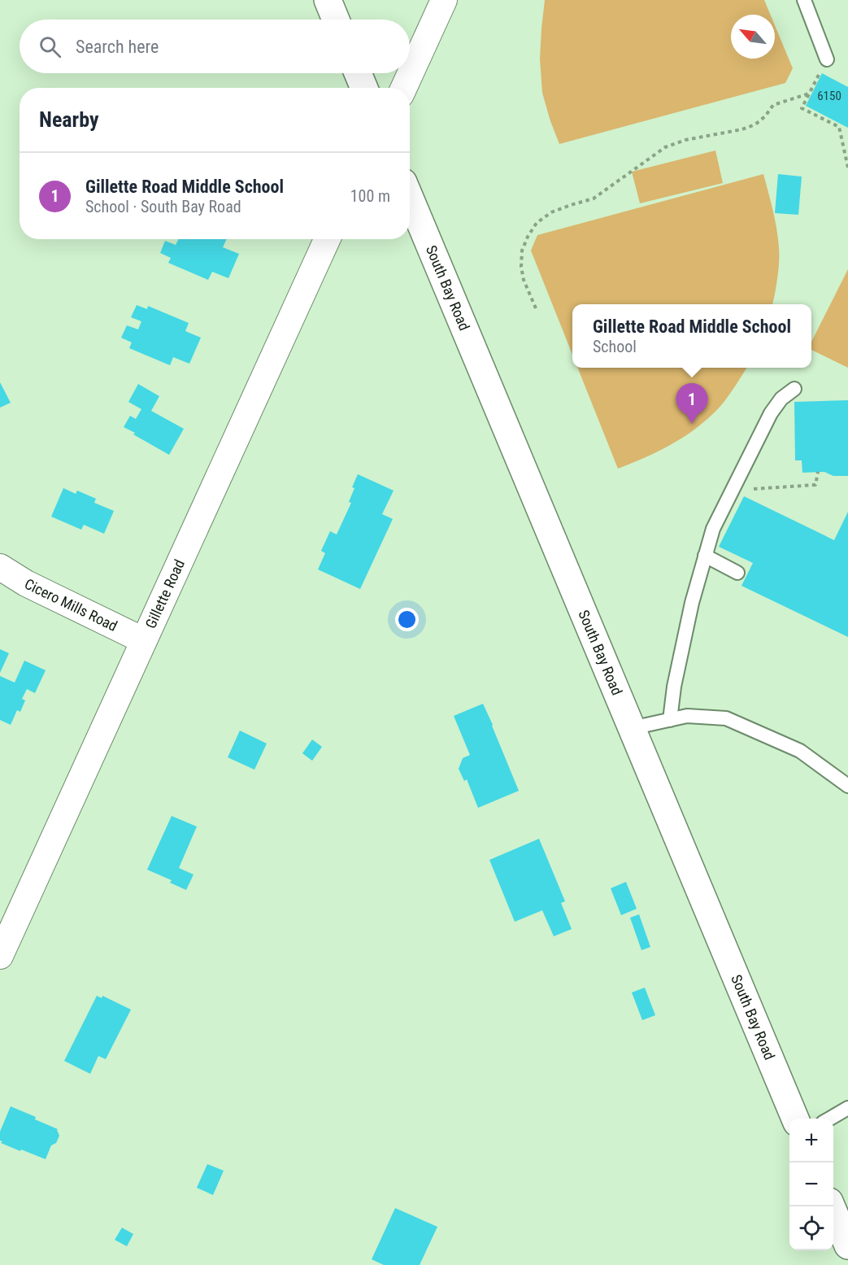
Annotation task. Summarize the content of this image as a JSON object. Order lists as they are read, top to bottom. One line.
{"streets":{"street":["South Bay Road","Gillette Road","Cicero Mills Road"]},"crossings":[["Gillette Road","Cicero Mills Road"]],"house_numbers":["6150"],"north":"top left","page":{"search":"Search here","heading":"Nearby","list":[{"mark":"1","name":"Gillette Road Middle School","note":"School · South Bay Road","value":"100 m"}],"popup":["Gillette Road Middle School","School"],"pins":"1","map_buttons":["+","−"]}}
